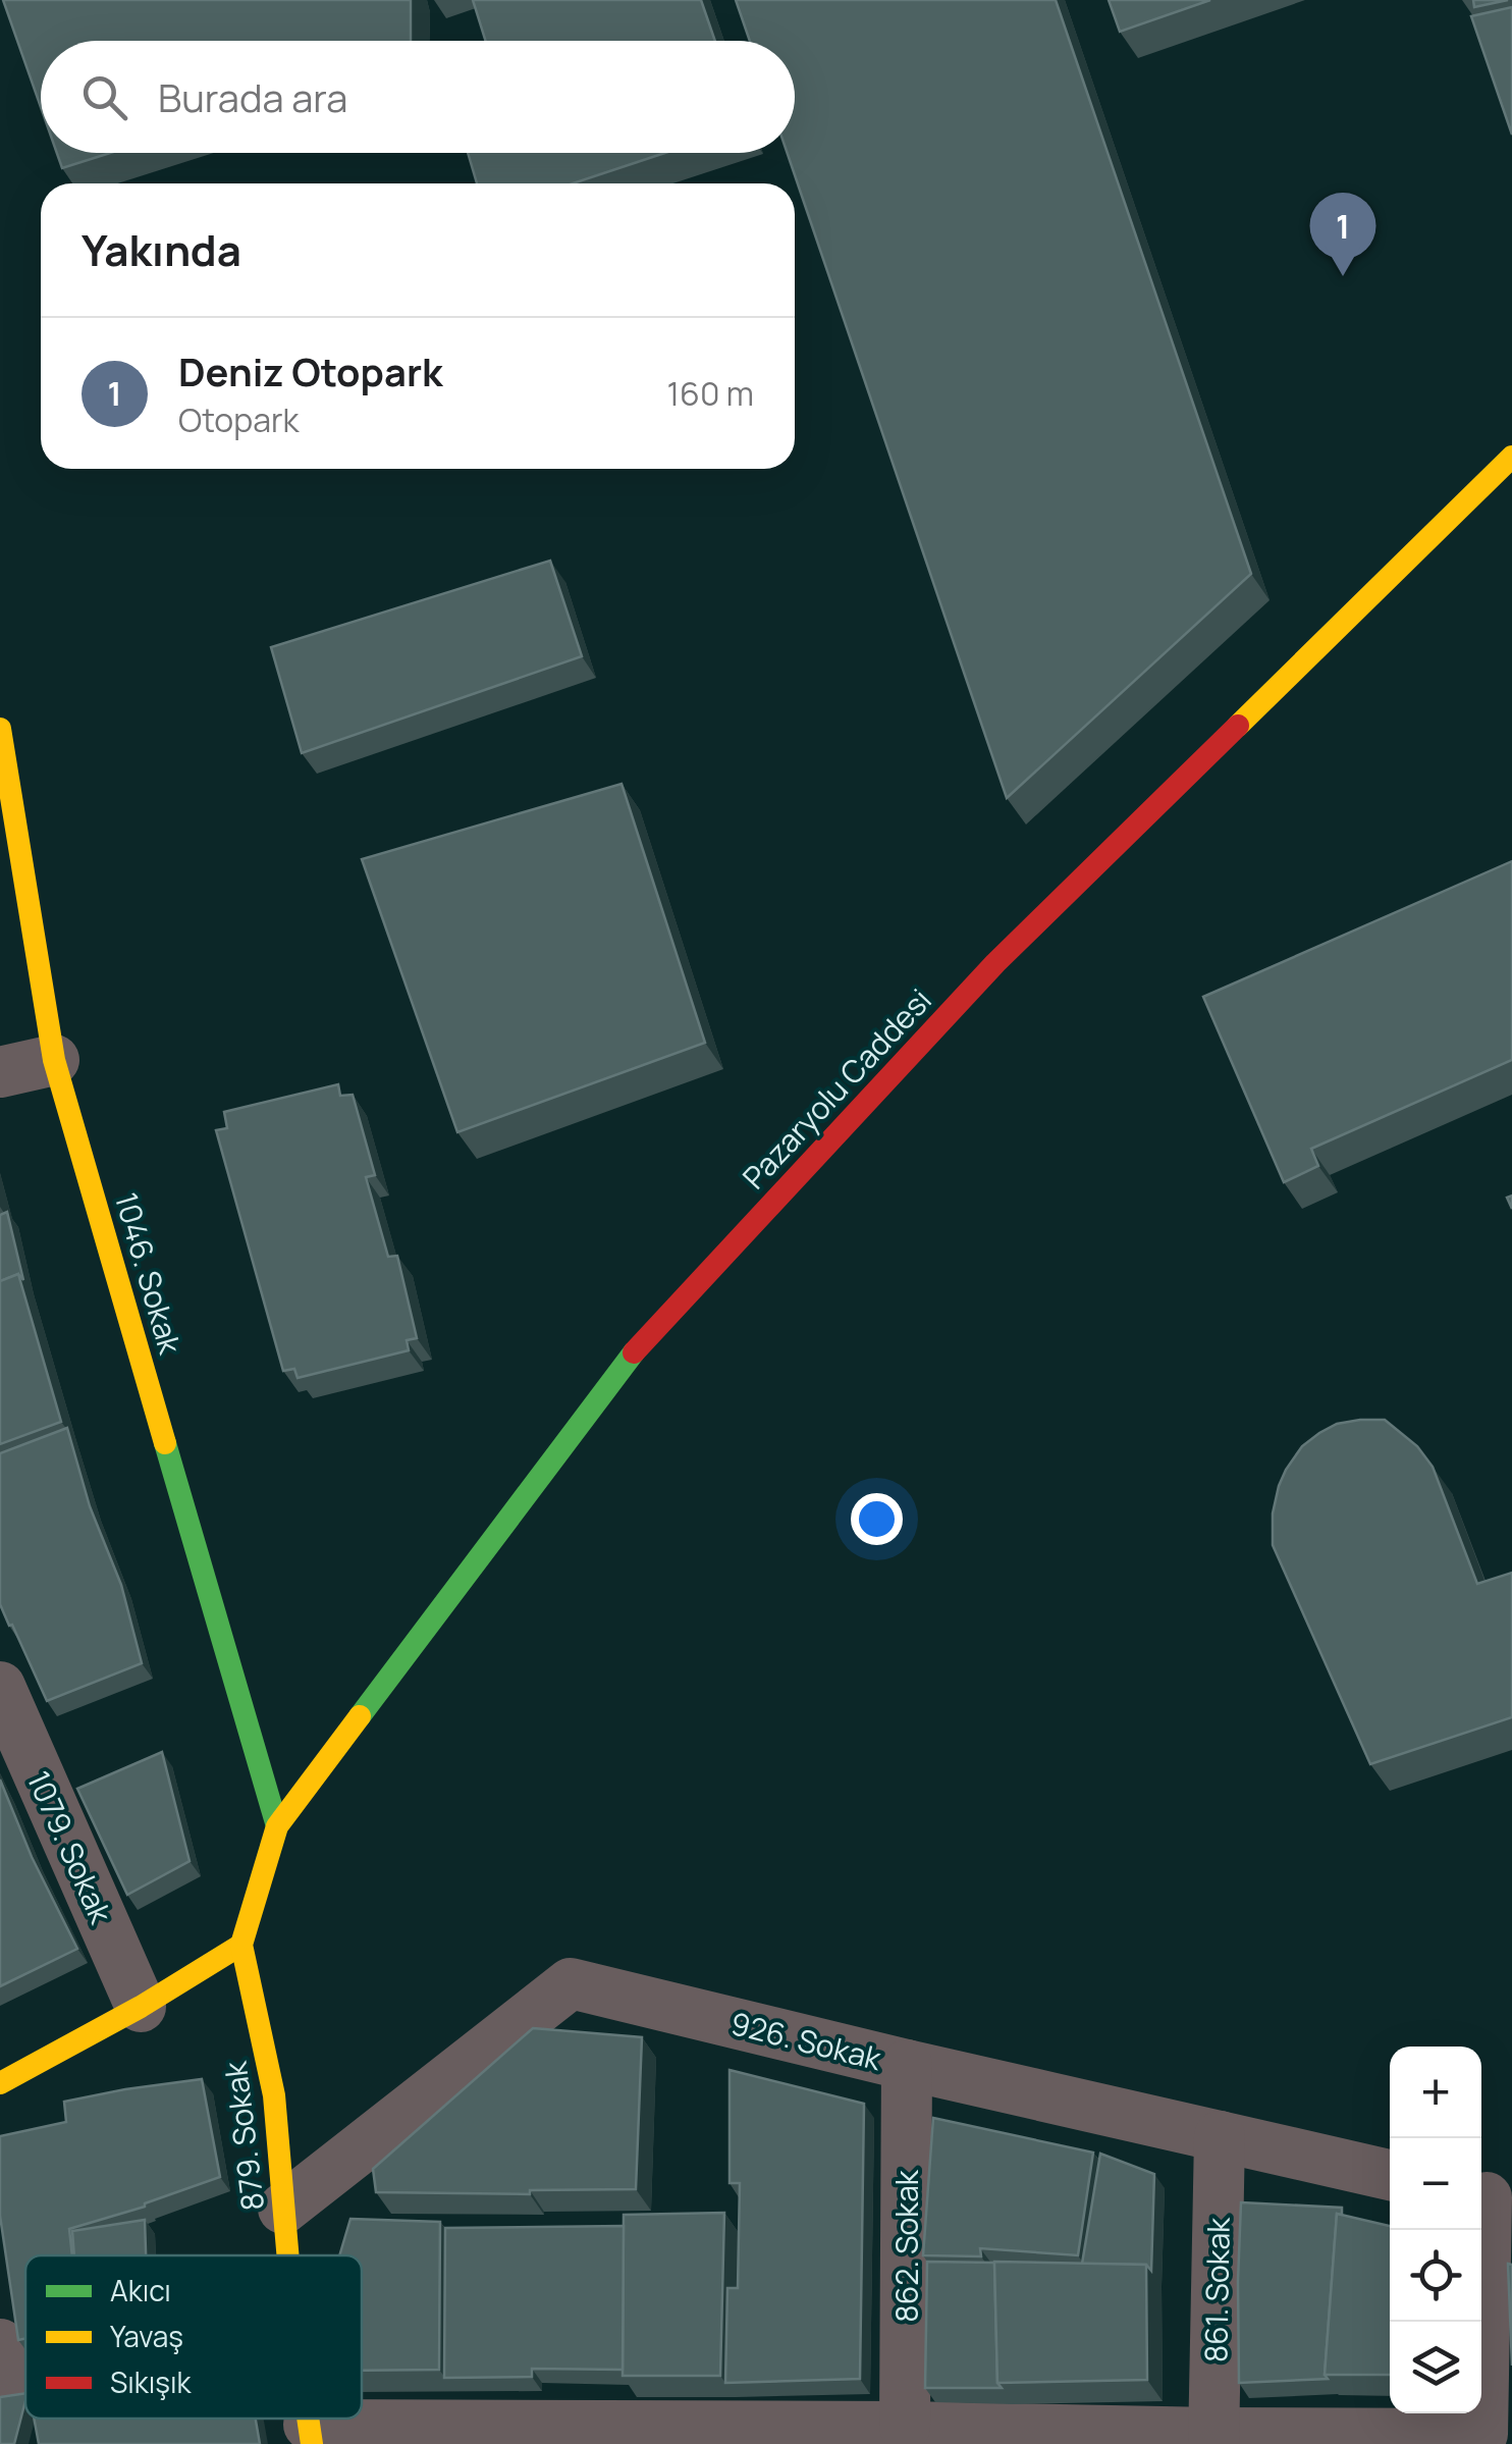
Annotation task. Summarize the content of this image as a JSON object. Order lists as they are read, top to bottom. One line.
{"streets":{"main road":["Pazaryolu Caddesi","1046. Sokak","879. Sokak"],"street":["1079. Sokak","926. Sokak","862. Sokak","861. Sokak"]},"crossings":[["Pazaryolu Caddesi","1046. Sokak"],["Pazaryolu Caddesi","879. Sokak"],["1046. Sokak","879. Sokak"],["926. Sokak","879. Sokak"],["926. Sokak","862. Sokak"],["926. Sokak","861. Sokak"]],"legend":["Akıcı","Yavaş","Sıkışık"],"page":{"search":"Burada ara","heading":"Yakında","pins":"1","list":[{"mark":"1","name":"Deniz Otopark","note":"Otopark","value":"160 m"}],"map_buttons":["+","−"]}}
